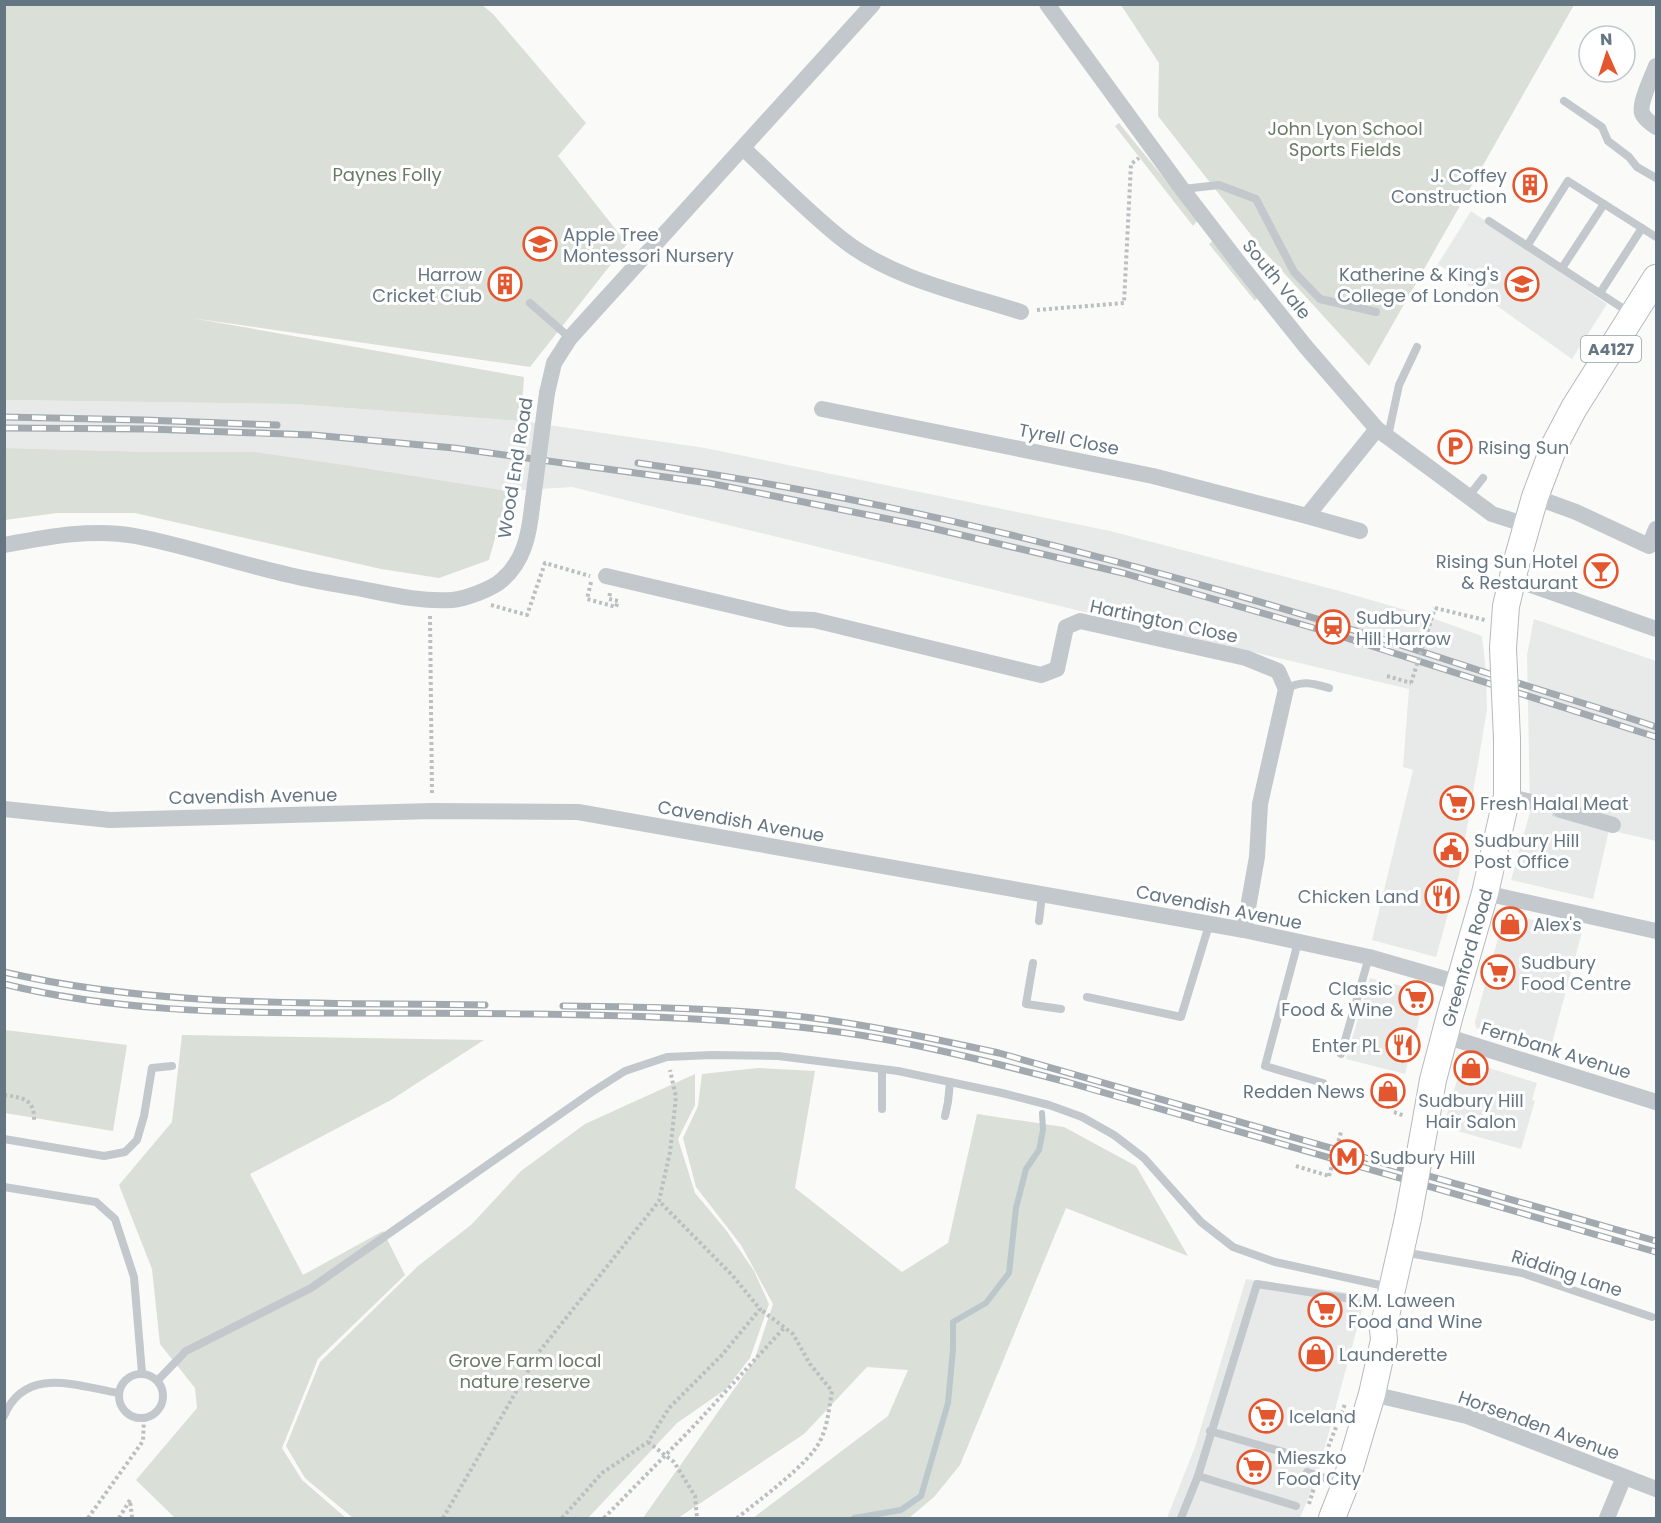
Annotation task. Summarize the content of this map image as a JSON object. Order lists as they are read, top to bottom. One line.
{"streets":{"main road":["A4127","Greenford Road"],"street":["South Vale","Tyrell Close","Wood End Road","Hartington Close","Cavendish Avenue","Fernbank Avenue","Horsenden Avenue"],"lane":["Ridding Lane"]},"crossings":[["South Vale","Greenford Road"],["Cavendish Avenue","Greenford Road"],["Greenford Road","Fernbank Avenue"],["Greenford Road","Ridding Lane"],["Greenford Road","Horsenden Avenue"]],"parks":["John Lyon School Sports Fields","Paynes Folly","Grove Farm local nature reserve"],"places":{"building":["J. Coffey Construction","Harrow Cricket Club"],"school or university":["Apple Tree Montessori Nursery","Katherine & King's College of London"],"parking":["Rising Sun"],"bar":["Rising Sun Hotel & Restaurant"],"station":["Sudbury Hill Harrow"],"supermarket":["Fresh Halal Meat","Sudbury Food Centre","Classic Food & Wine","K.M. Laween Food and Wine","Iceland","Mieszko Food City"],"public building":["Sudbury Hill Post Office"],"restaurant":["Chicken Land","Enter PL"],"shop":["Alex's","Sudbury Hill Hair Salon","Redden News","Launderette"],"metro station":["Sudbury Hill"]},"north":"top"}
